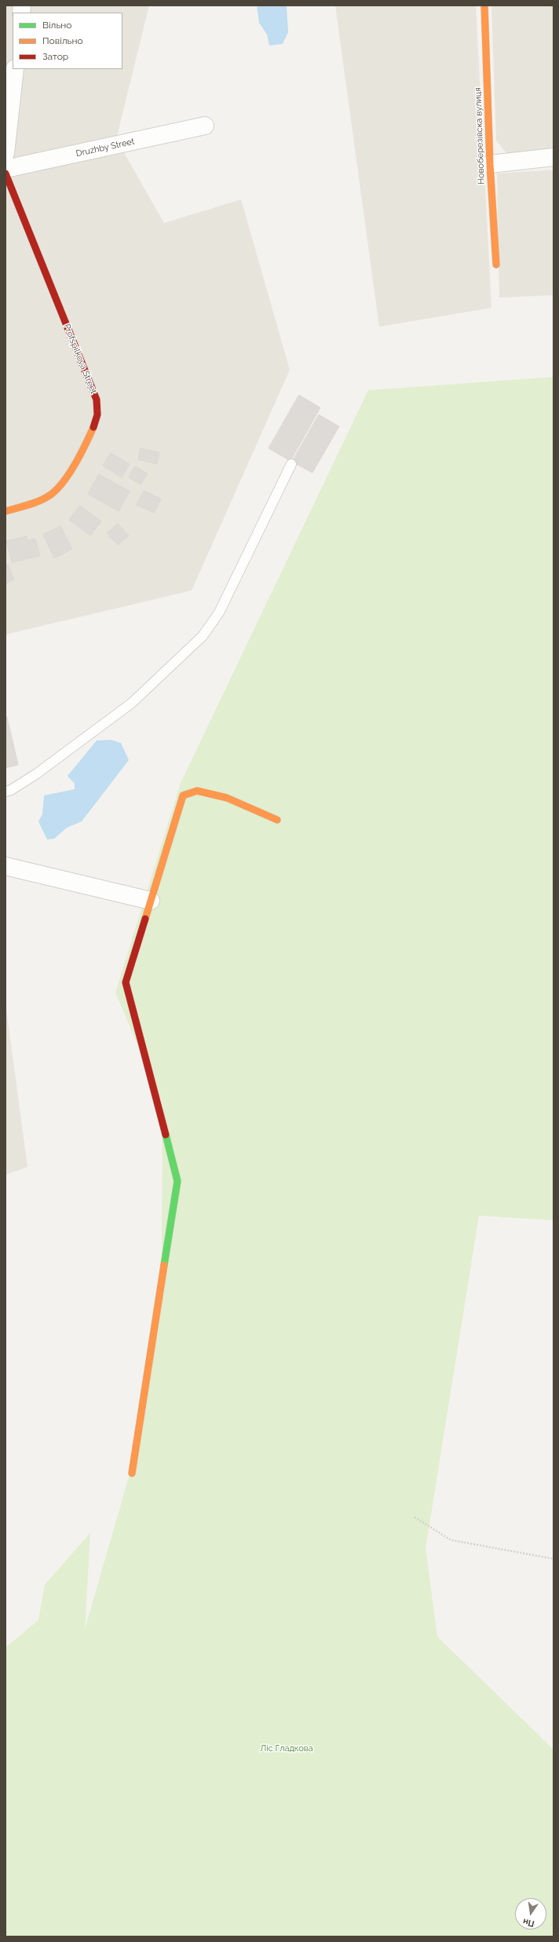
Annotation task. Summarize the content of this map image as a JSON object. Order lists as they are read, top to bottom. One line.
{"streets":{"street":["Новоберезівска вулиця","Druzhby Street","Profspilkova Street"]},"parks":["Ліс Гладкова"],"legend":["Вільно","Повільно","Затор"],"north":"bottom"}
